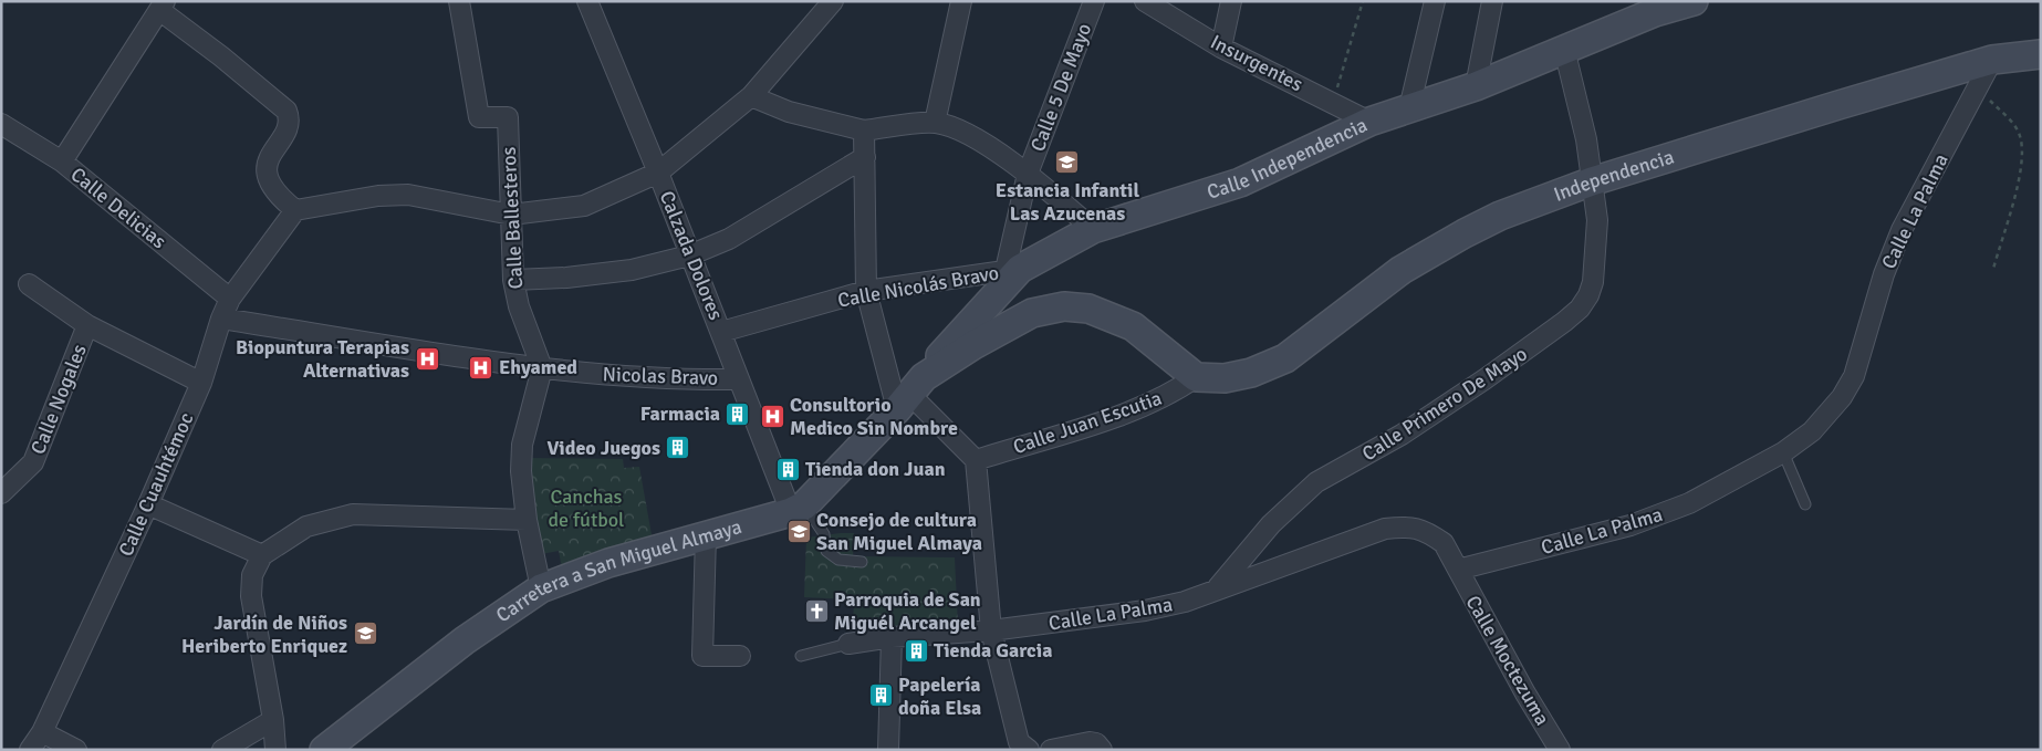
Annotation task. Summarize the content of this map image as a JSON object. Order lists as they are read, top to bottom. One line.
{"streets":{"street":["Insurgentes","Calle 5 De Mayo","Calle Independencia","Independencia","Calle Delicias","Calle La Palma","Calle Ballesteros","Calzada Dolores","Calle Nicolás Bravo","Nicolas Bravo","Calle Nogales","Calle Primero De Mayo","Calle Juan Escutia","Calle Cuauhtémoc","Carretera a San Miguel Almaya","Calle Moctezuma"]},"crossings":[["Insurgentes","Calle Independencia"],["Calle 5 De Mayo","Calle Independencia"],["Calle 5 De Mayo","Calle Nicolás Bravo"],["Calle Independencia","Calle Nicolás Bravo"],["Calle Independencia","Calle Primero De Mayo"],["Independencia","Calle La Palma"],["Independencia","Calle Primero De Mayo"],["Independencia","Calle Juan Escutia"],["Calle Delicias","Calle Cuauhtémoc"],["Calle La Palma","Calle Primero De Mayo"],["Calle La Palma","Calle Moctezuma"],["Calle Ballesteros","Nicolas Bravo"],["Calzada Dolores","Calle Nicolás Bravo"],["Calzada Dolores","Nicolas Bravo"],["Calzada Dolores","Carretera a San Miguel Almaya"],["Nicolas Bravo","Calle Cuauhtémoc"]],"parks":["Canchas de fútbol"],"places":{"school or university":["Estancia Infantil Las Azucenas","Consejo de cultura San Miguel Almaya","Jardín de Niños Heriberto Enriquez"],"hospital":["Biopuntura Terapias Alternativas","Ehyamed","Consultorio Medico Sin Nombre"],"building":["Farmacia","Video Juegos","Tienda don Juan","Tienda Garcia","Papelería doña Elsa"],"church":["Parroquia de San Miguél Arcangel"]}}
